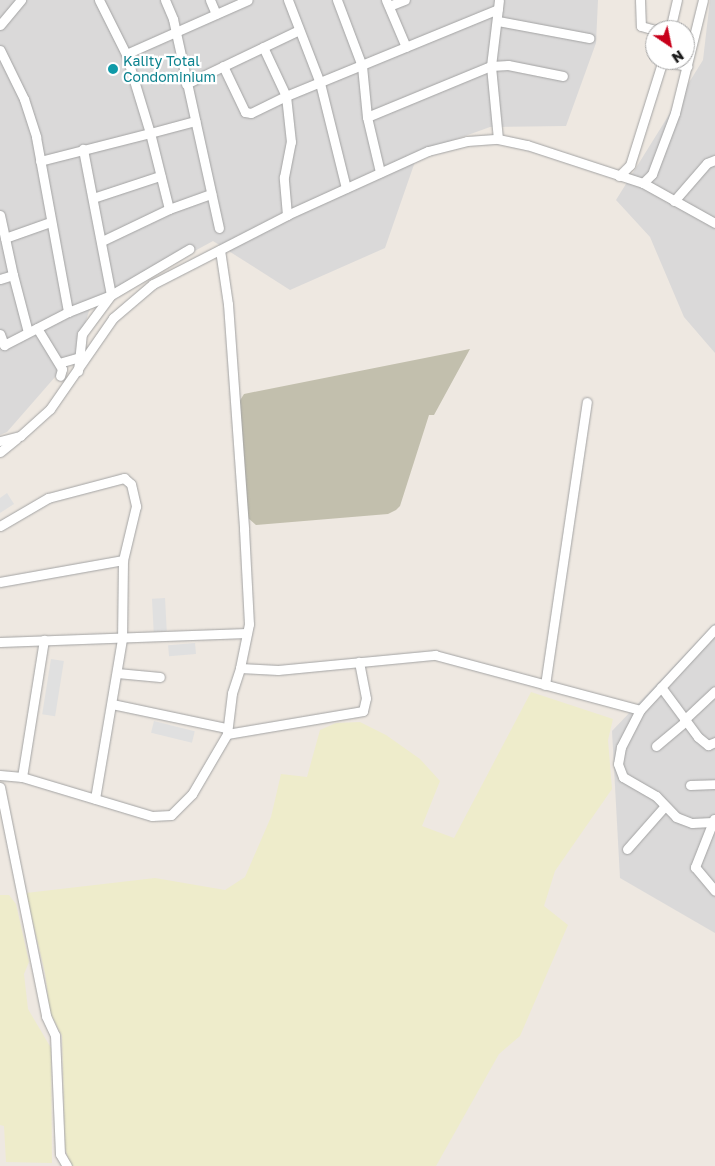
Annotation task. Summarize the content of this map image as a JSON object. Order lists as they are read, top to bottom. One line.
{"places":["Kality Total Condominium"],"north":"bottom right"}
